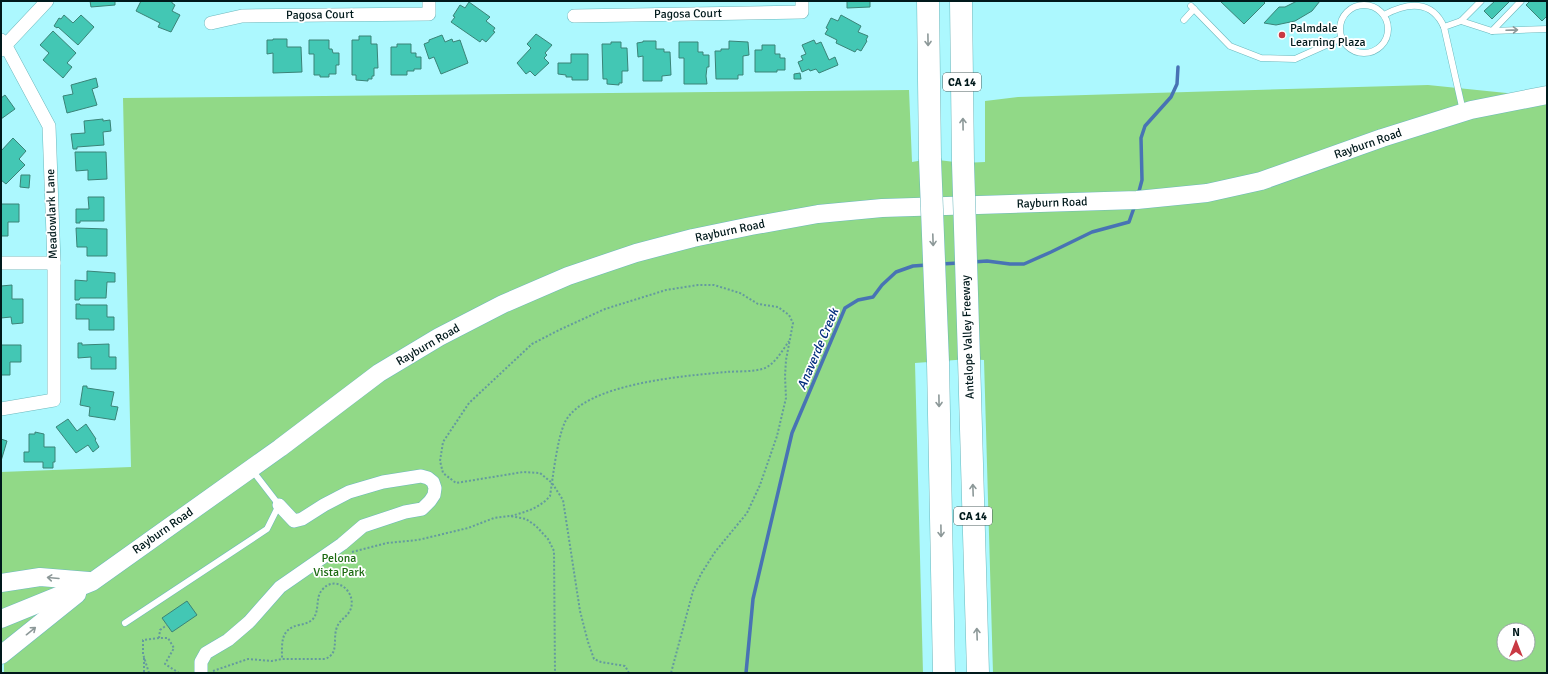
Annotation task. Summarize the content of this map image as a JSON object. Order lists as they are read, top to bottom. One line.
{"streets":{"highway":["CA 14","Antelope Valley Freeway"],"street":["Pagosa Court","Rayburn Road","Meadowlark Lane"]},"water":["Anaverde Creek"],"parks":["Pelona Vista Park"],"places":["Palmdale Learning Plaza"],"north":"top"}
